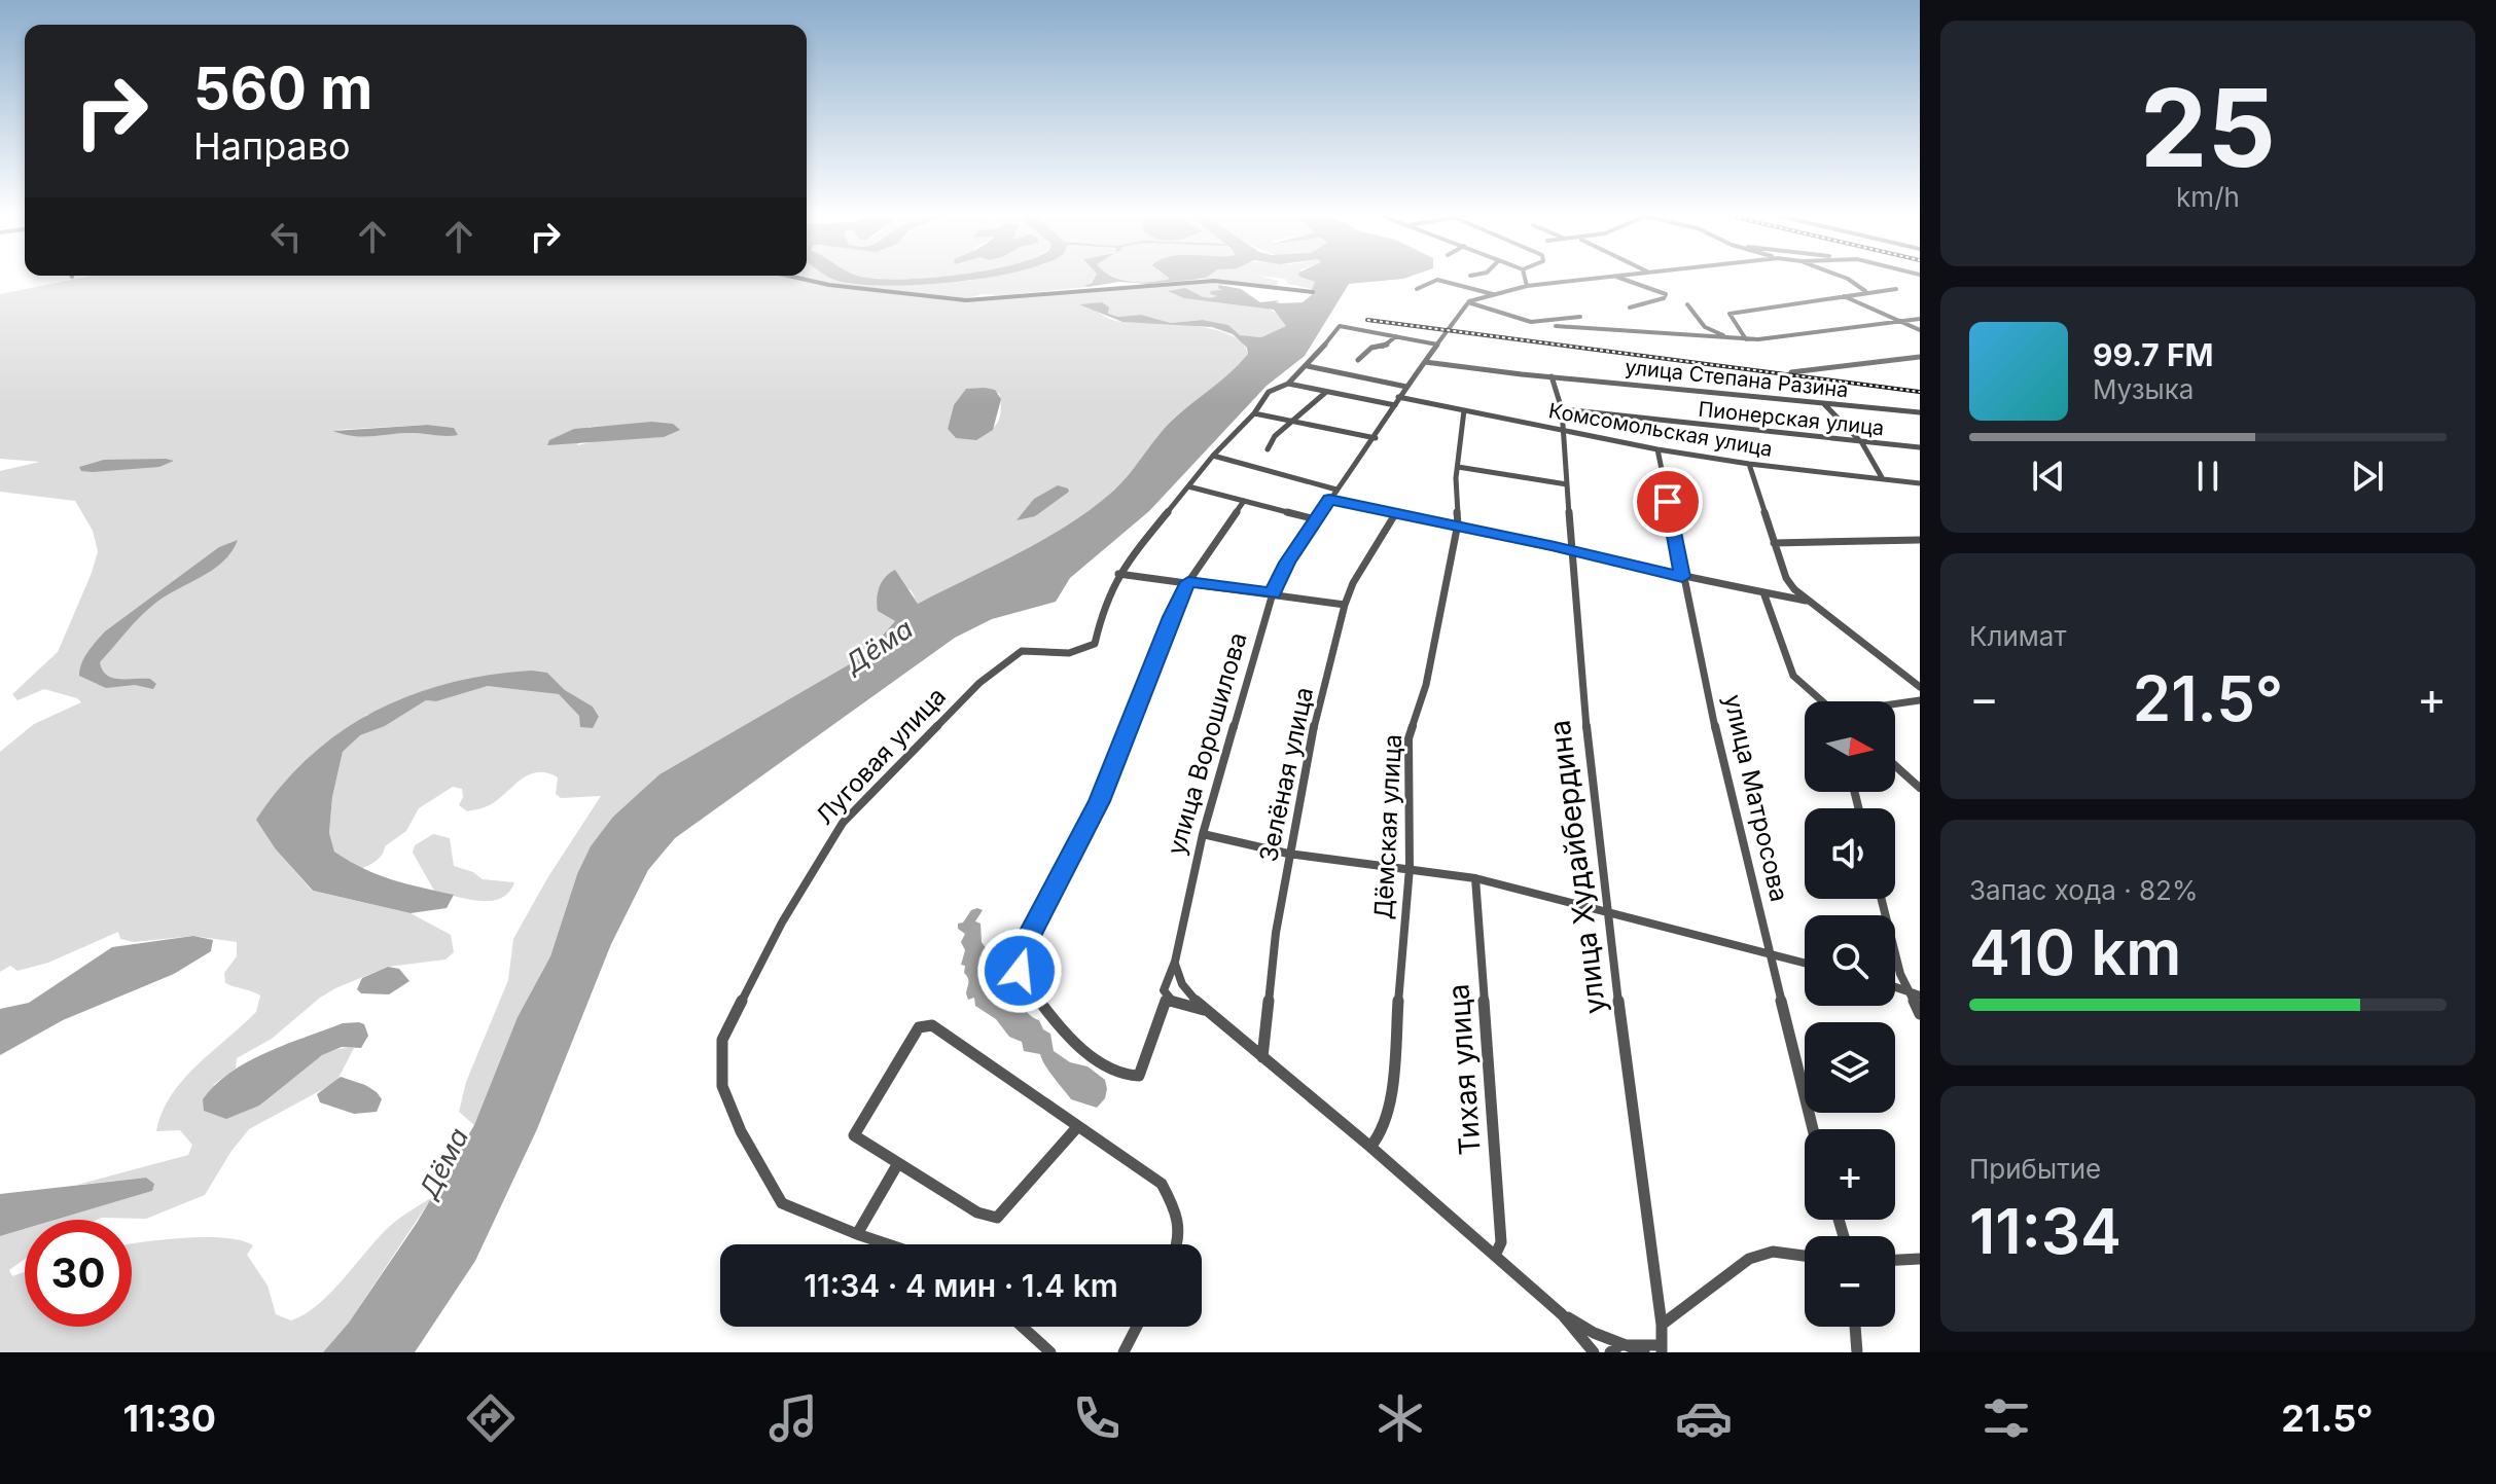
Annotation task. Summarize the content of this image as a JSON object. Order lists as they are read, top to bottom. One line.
{"streets":{"street":["улица Степана Разина","Пионерская улица","Комсомольская улица","улица Ворошилова","Луговая улица","Зелёная улица","улица Матросова","Дёмская улица","улица Худайбердина","Тихая улица"]},"crossings":[["улица Степана Разина","улица Ворошилова"],["улица Степана Разина","улица Худайбердина"],["Пионерская улица","улица Худайбердина"],["Комсомольская улица","улица Ворошилова"],["Комсомольская улица","улица Матросова"],["Комсомольская улица","Дёмская улица"],["Комсомольская улица","улица Худайбердина"],["улица Ворошилова","Зелёная улица"],["улица Ворошилова","Дёмская улица"],["улица Ворошилова","Тихая улица"]],"water":["Дёма"],"north":"right","page":{"tile":[["25","km/h"],"Климат",["Запас хода · 82%","410 km"],["Прибытие","11:34"]],"turn":["560 m","Направо"],"song":["99.7 FM","Музыка"],"heat":["−","21.5°","+"],"map_buttons":["+","−"],"limit":"30","trip":"11:34 · 4 мин · 1.4 km","tabs":["11:30","21.5°"]}}
